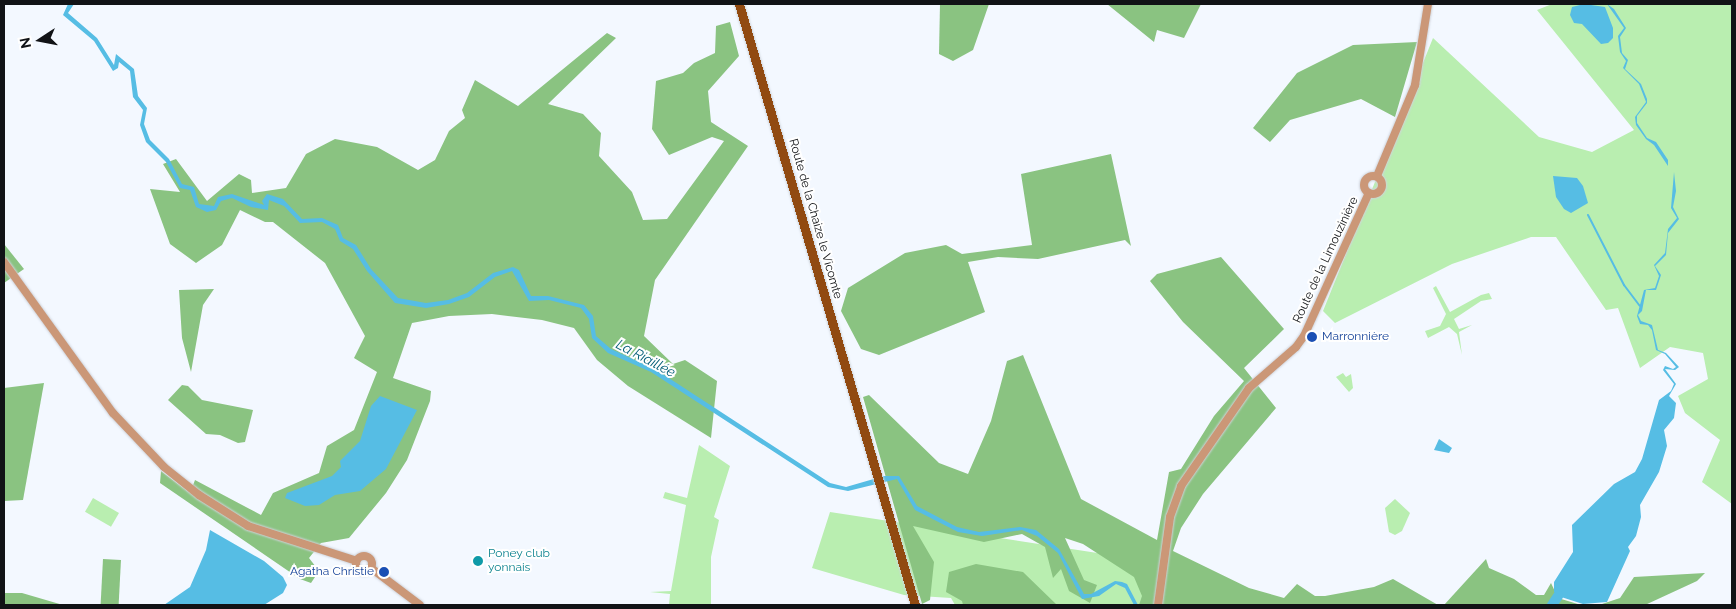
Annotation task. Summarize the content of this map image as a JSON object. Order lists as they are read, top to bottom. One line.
{"streets":{"main road":["Route de la Chaize le Vicomte"],"street":["Route de la Limouzinière"]},"water":["La Riaillée"],"places":["Marronnière","Poney club yonnais","Agatha Christie"],"north":"left"}
